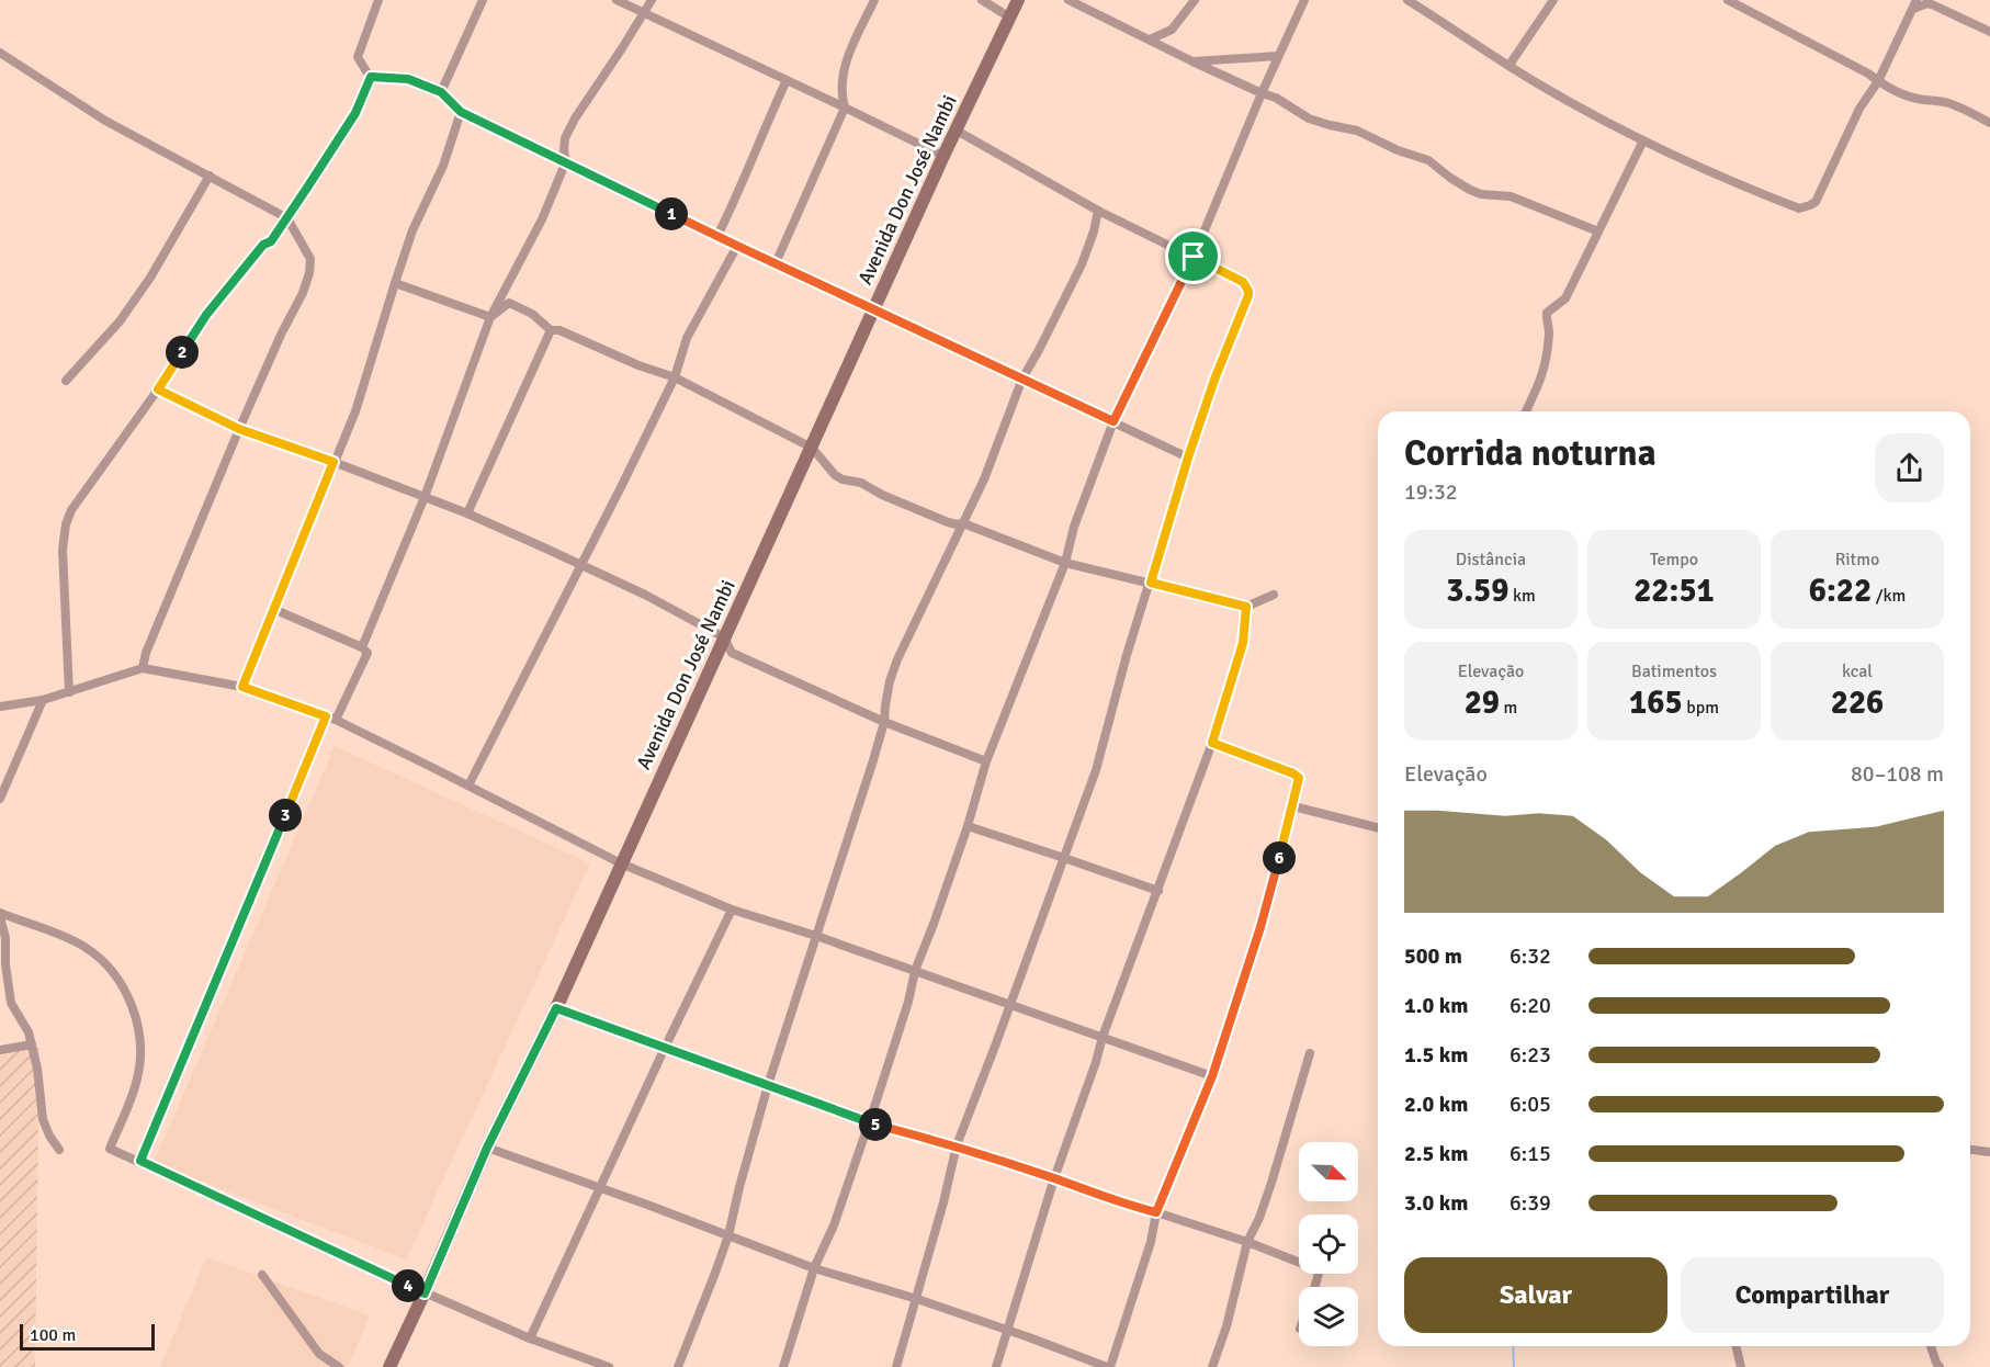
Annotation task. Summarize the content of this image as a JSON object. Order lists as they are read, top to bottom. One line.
{"streets":{"street":["Avenida Don José Nambi"]},"scale_bar":"100 m","north":"bottom right","page":{"pins":["1","2","3","6","5","4"],"heading":["Corrida noturna","19:32"],"stats":[["Distância","3.59 km"],["Tempo","22:51"],["Ritmo","6:22 /km"],["Elevação","29 m"],["Batimentos","165 bpm"],["kcal","226"]],"chart":["Elevação","80–108 m"],"list":[{"name":"500 m","note":"6:32"},{"name":"1.0 km","note":"6:20"},{"name":"1.5 km","note":"6:23"},{"name":"2.0 km","note":"6:05"},{"name":"2.5 km","note":"6:15"},{"name":"3.0 km","note":"6:39"}],"buttons":["Salvar","Compartilhar"],"scale":"100 m"}}
